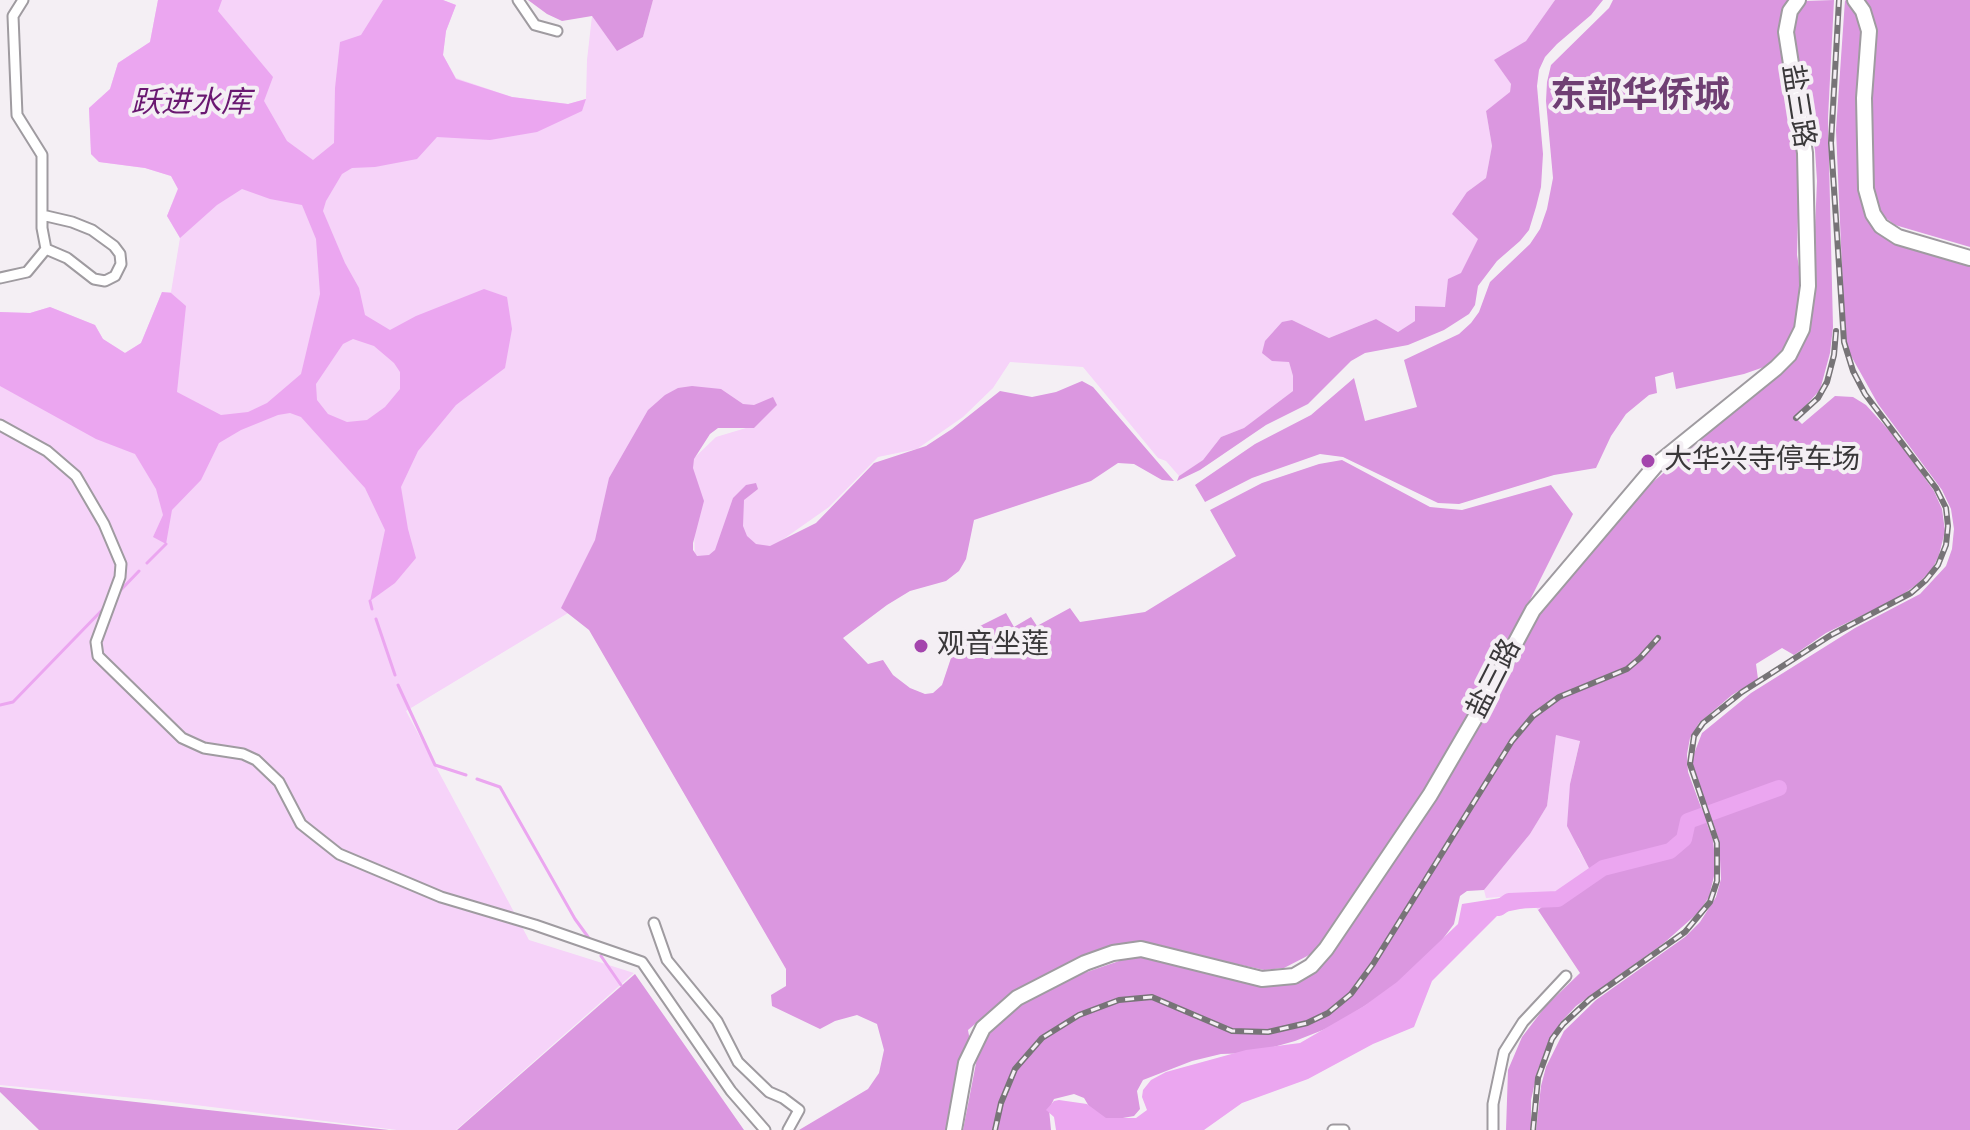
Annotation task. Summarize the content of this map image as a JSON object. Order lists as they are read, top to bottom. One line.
{"streets":{"main road":["盐三路"]},"districts":["东部华侨城"],"water":["跃进水库"],"places":["大华兴寺停车场","观音坐莲"]}
